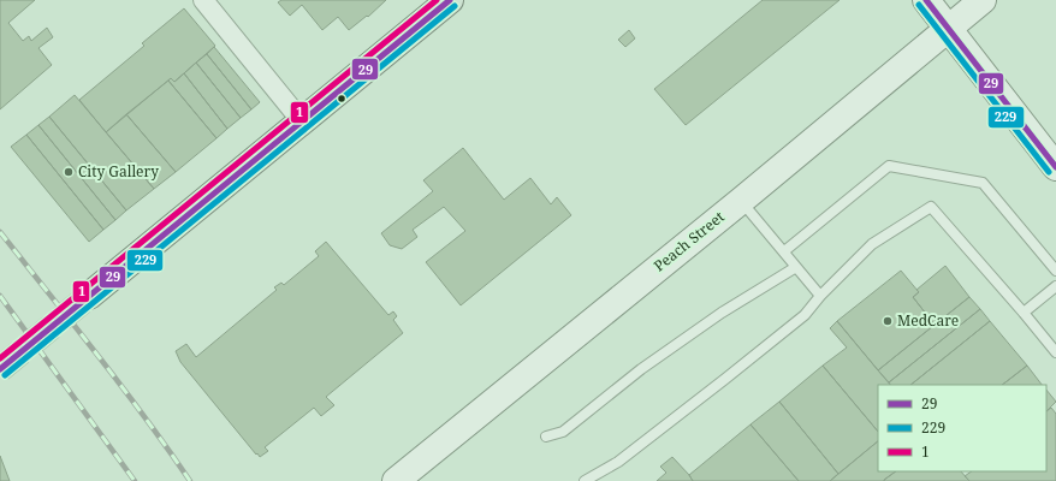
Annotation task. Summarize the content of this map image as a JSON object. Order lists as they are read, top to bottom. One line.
{"streets":{"main road":["Peach Street"]},"places":["City Gallery","MedCare"],"lines":["transit line 29","transit line 1","transit line 229"],"legend":["29","229","1"]}
